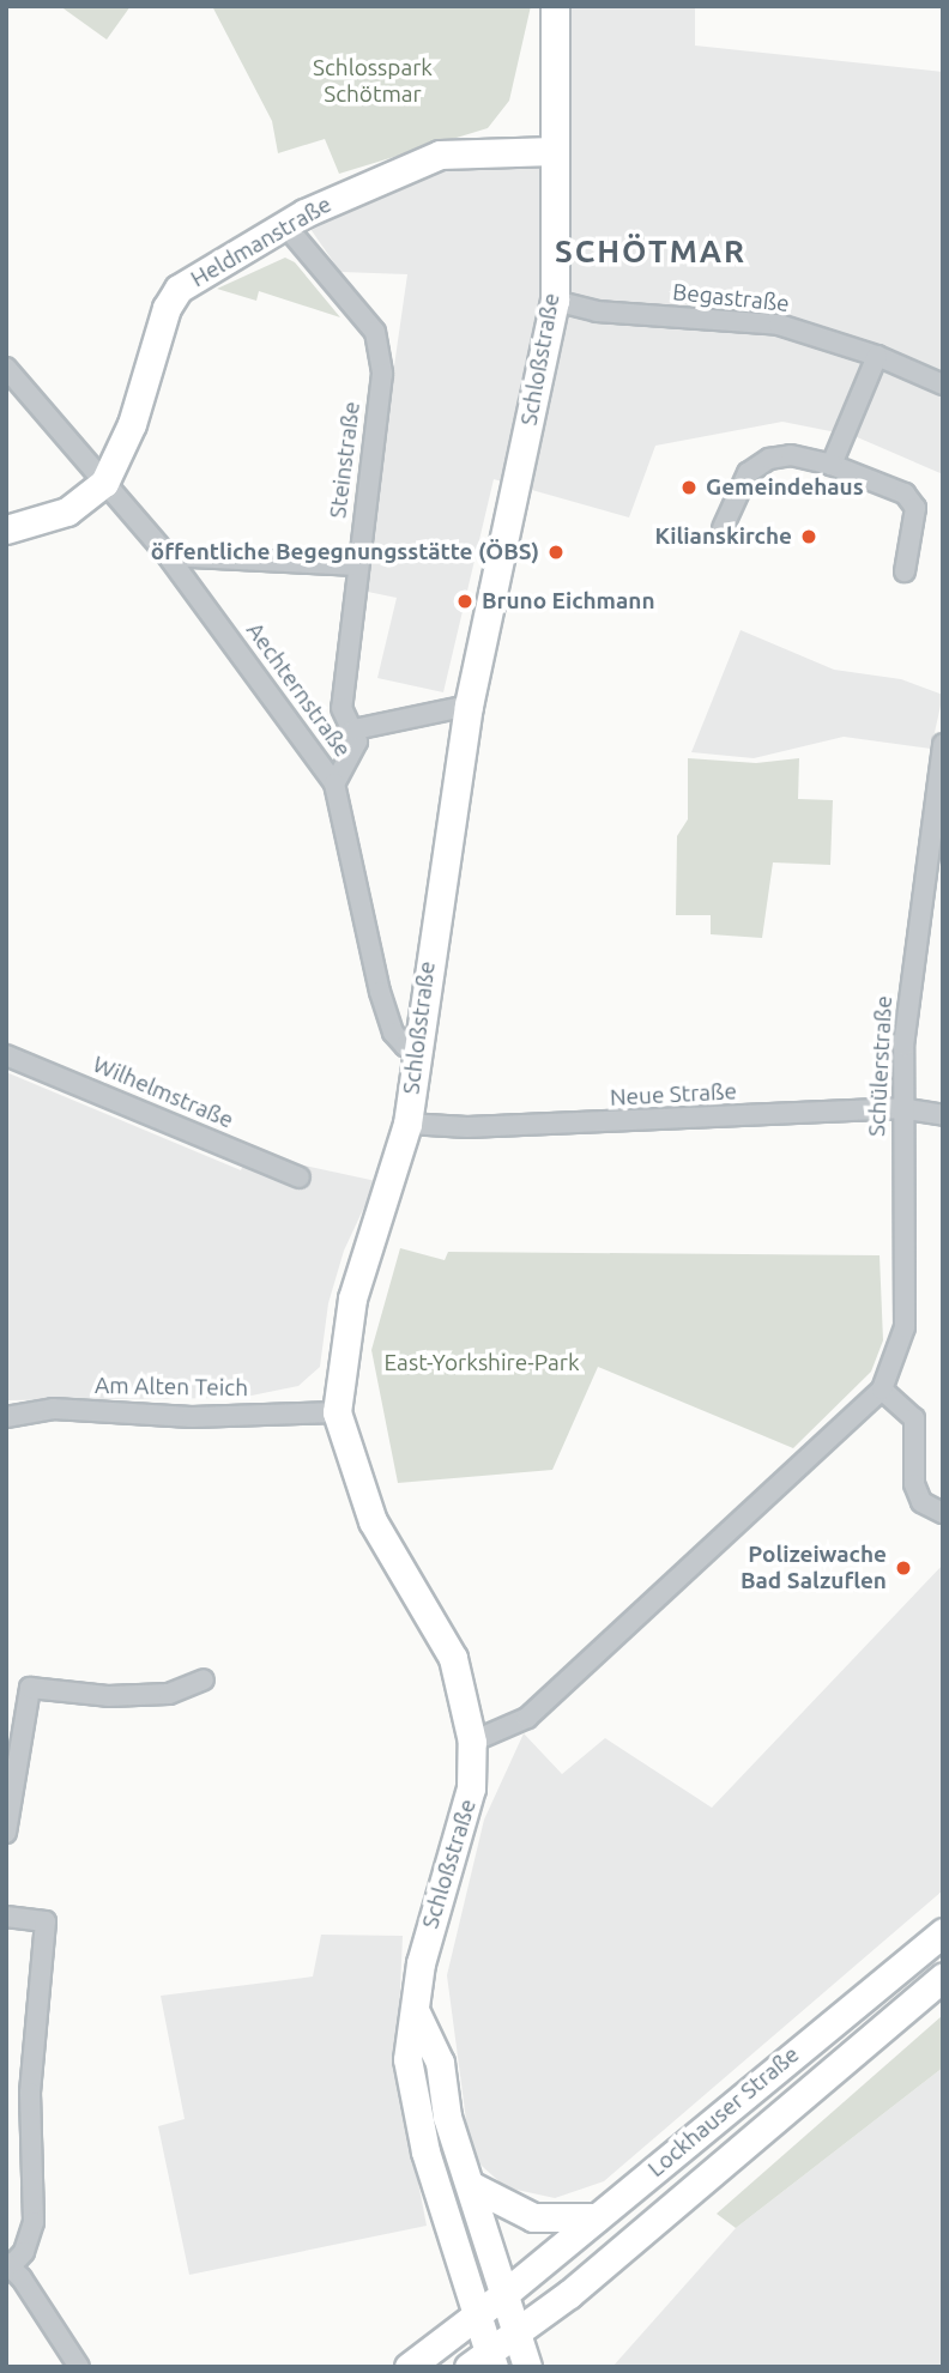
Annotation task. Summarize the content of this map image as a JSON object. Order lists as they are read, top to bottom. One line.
{"streets":{"street":["Heldmanstraße","Begastraße","Schloßstraße","Steinstraße","Aechternstraße","Schülerstraße","Wilhelmstraße","Neue Straße","Am Alten Teich","Lockhauser Straße"]},"crossings":[["Heldmanstraße","Schloßstraße"],["Heldmanstraße","Steinstraße"],["Heldmanstraße","Aechternstraße"],["Begastraße","Schloßstraße"],["Schloßstraße","Aechternstraße"],["Schloßstraße","Schülerstraße"],["Schloßstraße","Neue Straße"],["Schloßstraße","Am Alten Teich"],["Schloßstraße","Lockhauser Straße"],["Schülerstraße","Neue Straße"]],"districts":["SCHÖTMAR"],"parks":["Schlosspark Schötmar","East-Yorkshire-Park"],"places":["Gemeindehaus","Kilianskirche","öffentliche Begegnungsstätte (ÖBS)","Bruno Eichmann","Polizeiwache Bad Salzuflen"]}
